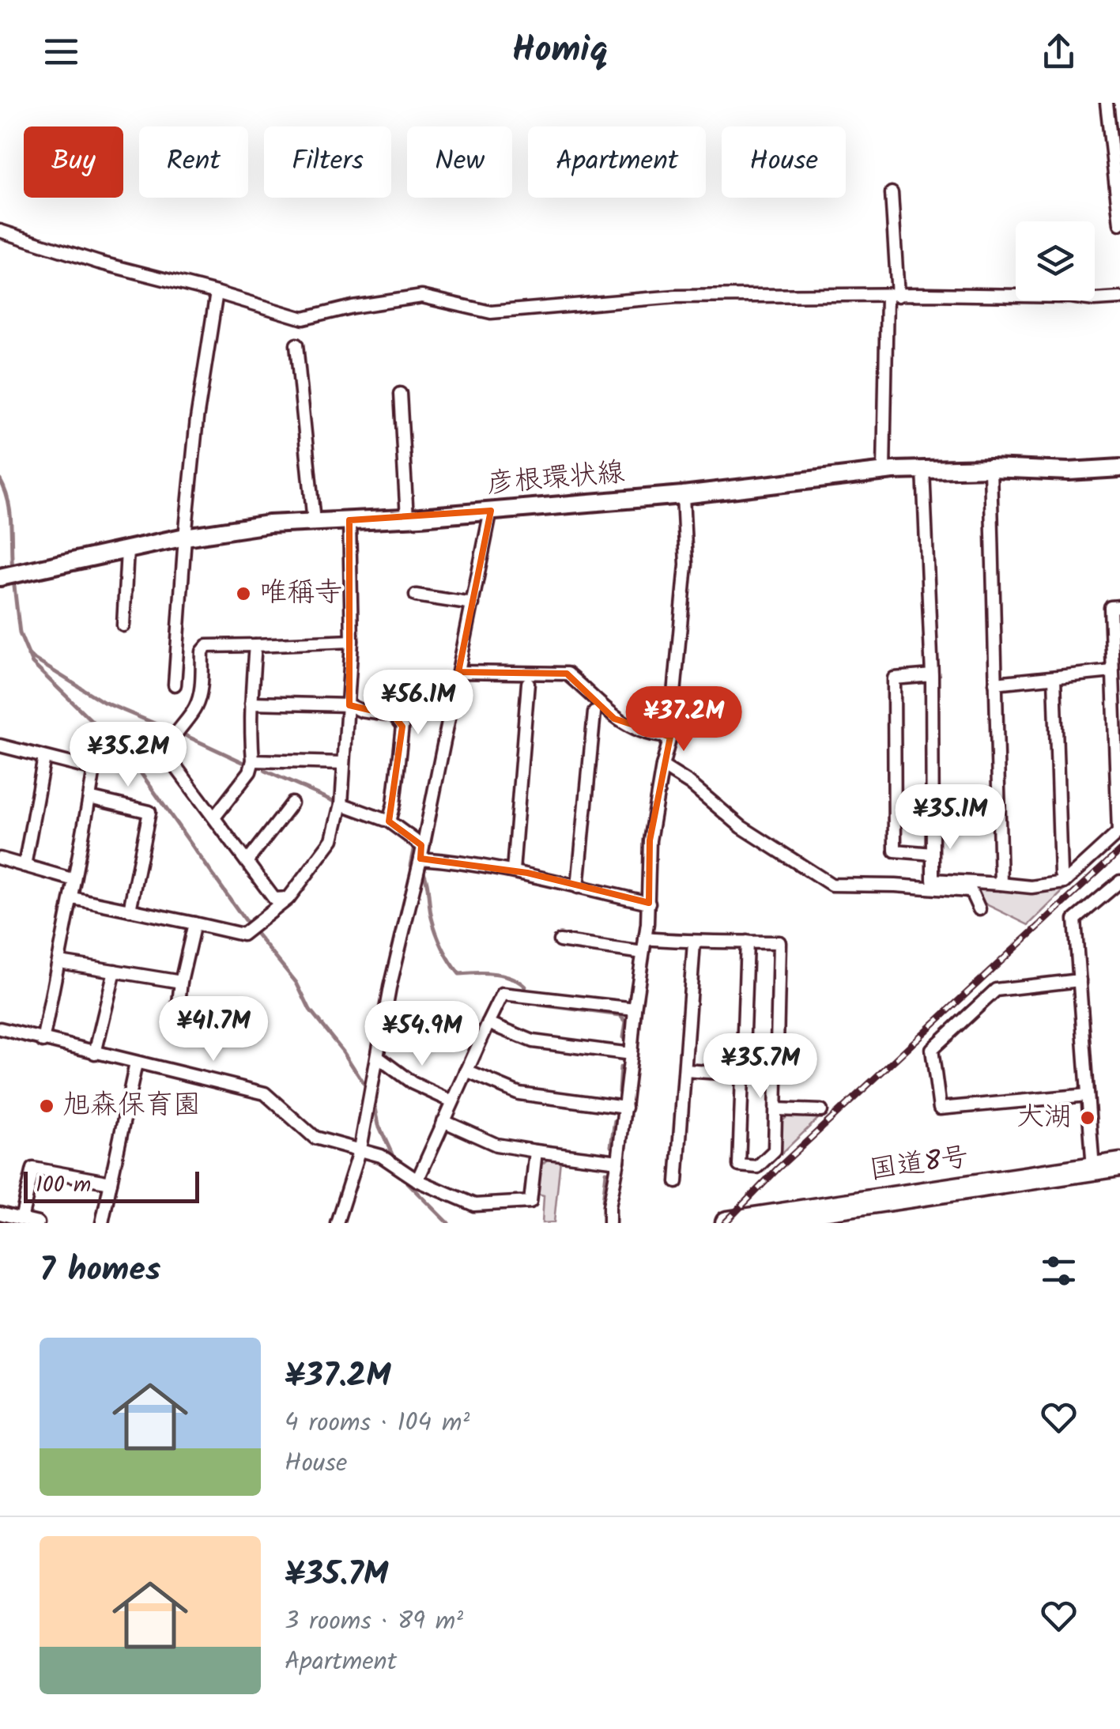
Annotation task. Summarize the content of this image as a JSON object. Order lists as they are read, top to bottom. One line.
{"streets":{"highway":["国道8号"],"main road":["彦根環状線"]},"places":["唯稱寺","旭森保育園","大湖"],"scale_bar":"100 m","page":{"header":"Homiq","chip":["Buy","Rent","Filters","New","Apartment","House"],"price":["¥56.1M","¥37.2M","¥35.2M","¥35.1M","¥41.7M","¥54.9M","¥35.7M"],"scale":"100 m","heading":"7 homes","list":[{"name":"¥37.2M","note":"4 rooms · 104 m² · House"},{"name":"¥35.7M","note":"3 rooms · 89 m² · Apartment"}]}}
